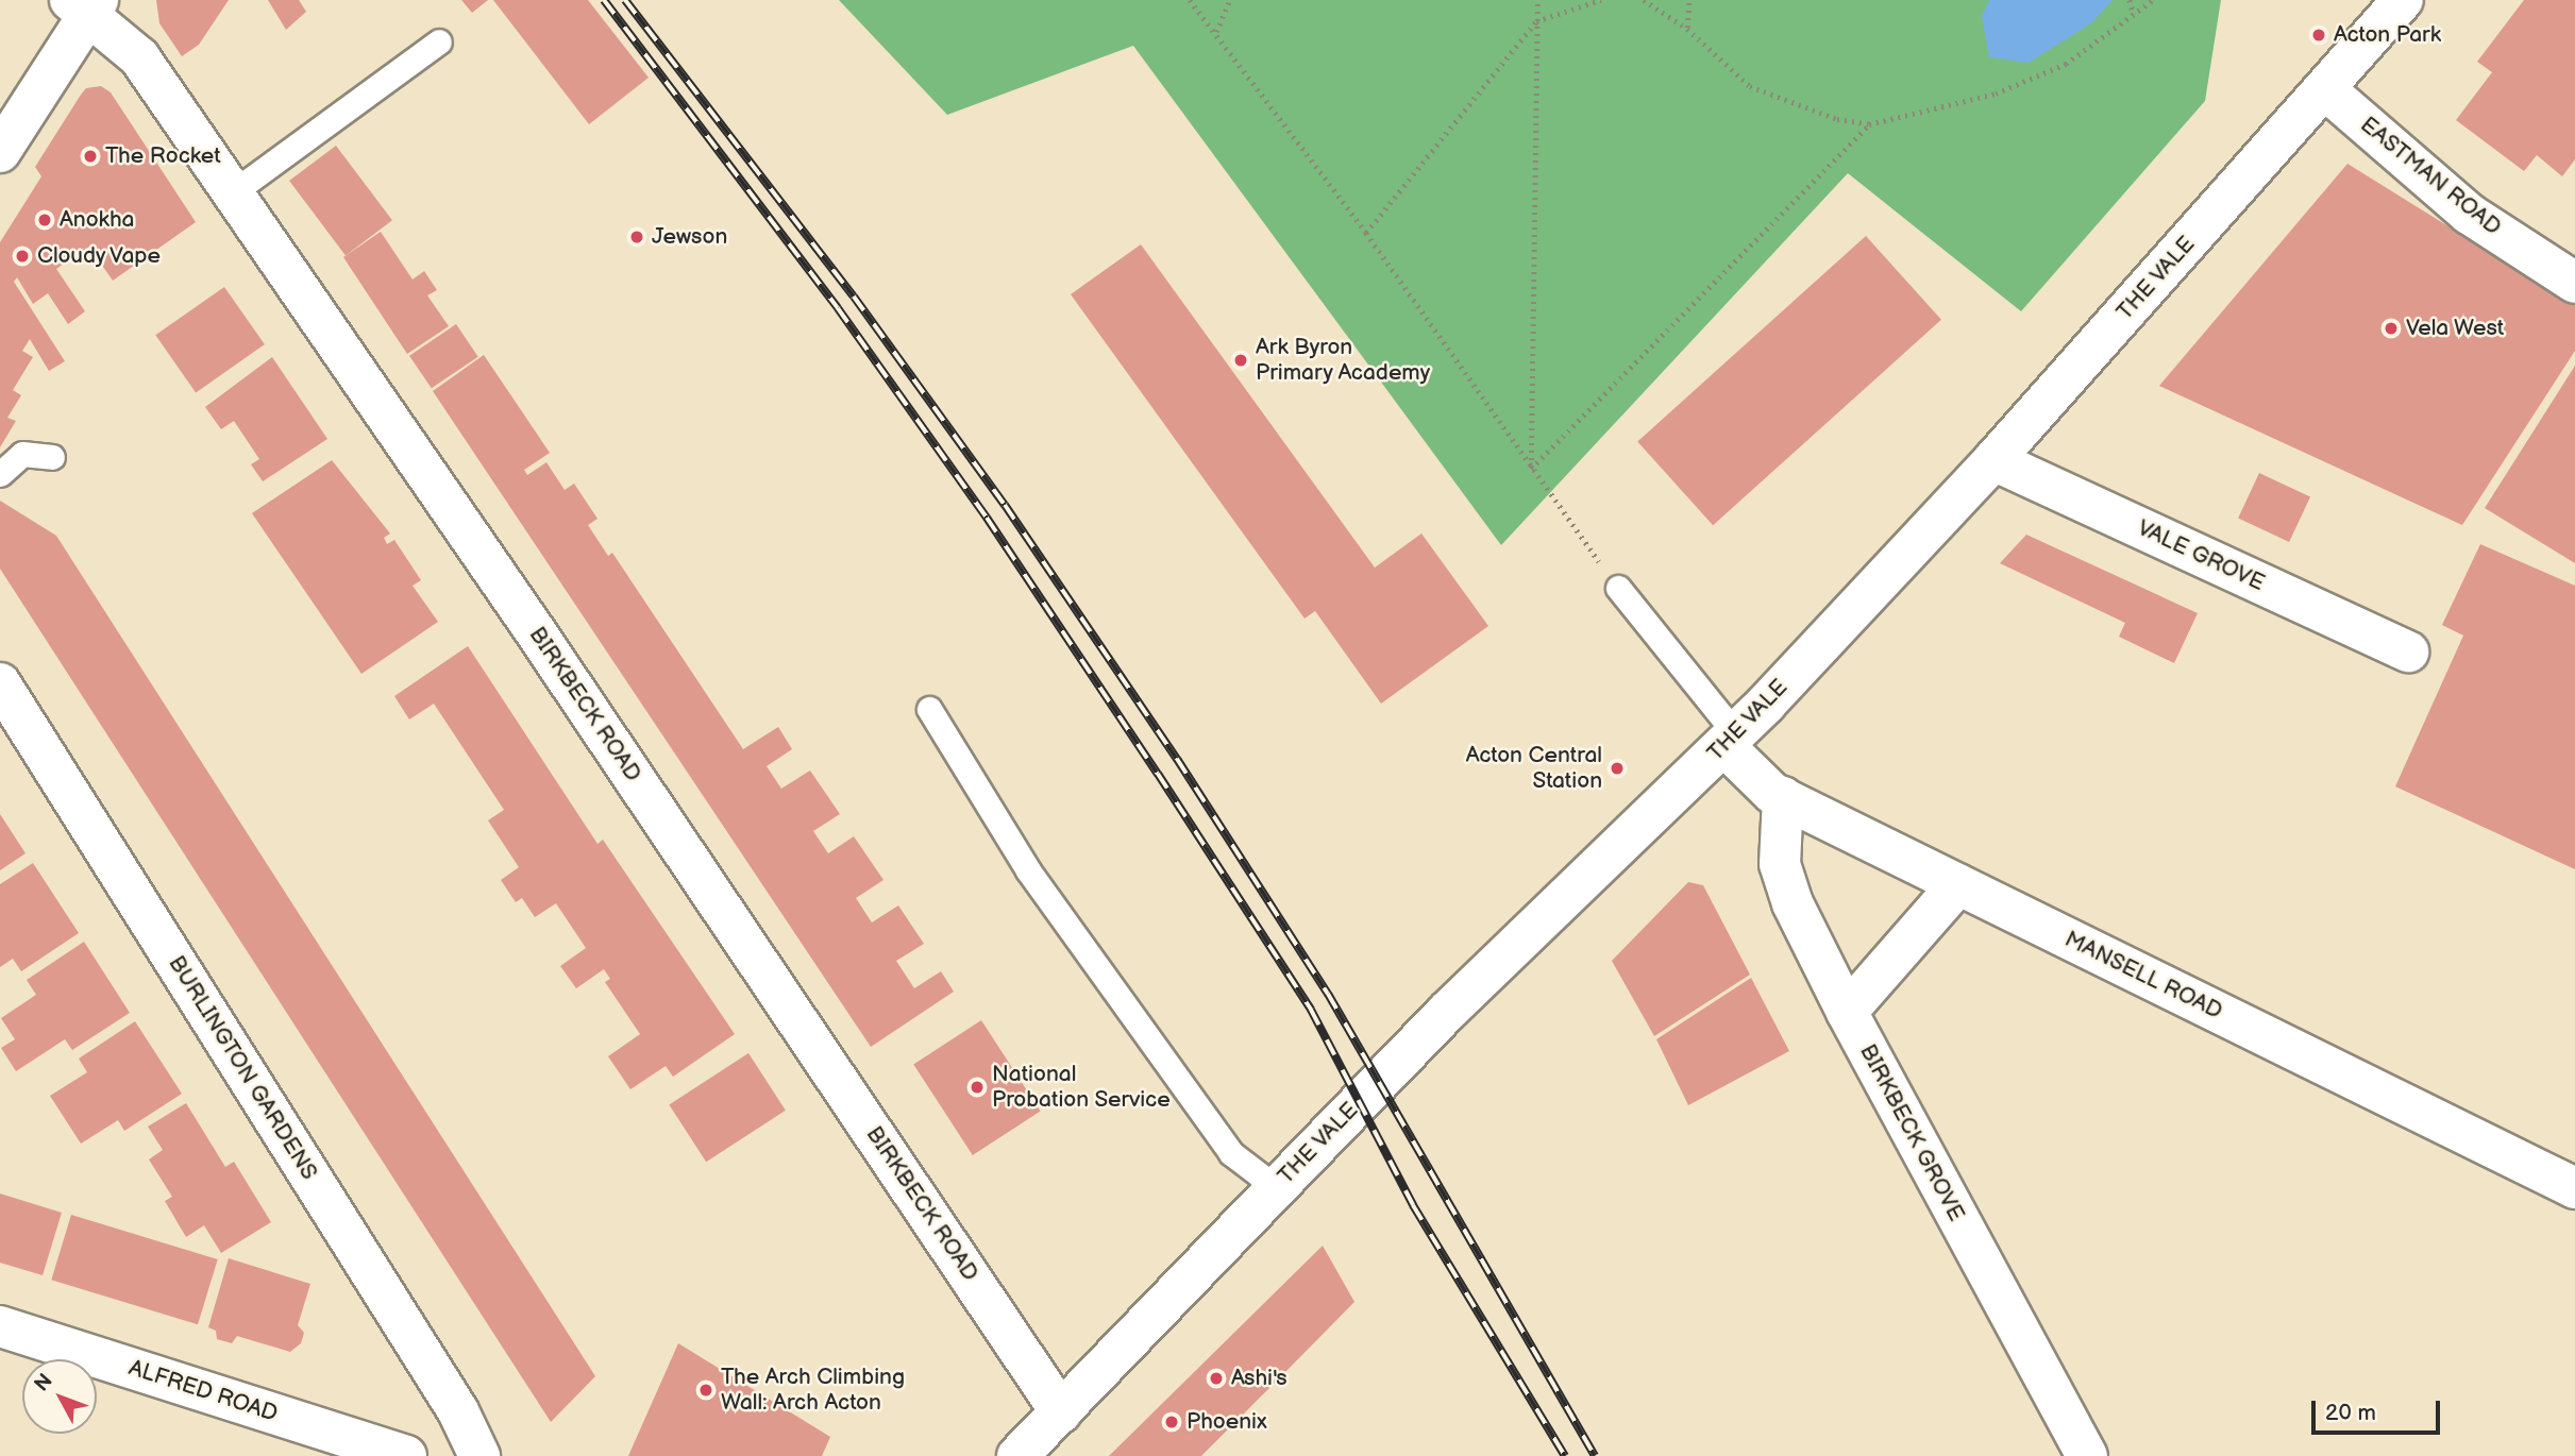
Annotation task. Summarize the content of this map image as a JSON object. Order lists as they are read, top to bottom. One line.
{"streets":{"street":["EASTMAN ROAD","THE VALE","VALE GROVE","BIRKBECK ROAD","MANSELL ROAD","BURLINGTON GARDENS","BIRKBECK GROVE","ALFRED ROAD"]},"crossings":[["EASTMAN ROAD","THE VALE"],["THE VALE","VALE GROVE"],["THE VALE","BIRKBECK ROAD"],["THE VALE","MANSELL ROAD"],["MANSELL ROAD","BIRKBECK GROVE"]],"places":["Acton Park","The Rocket","Anokha","Jewson","Cloudy Vape","Vela West","Ark Byron Primary Academy","Acton Central Station","National Probation Service","Ashi's","The Arch Climbing Wall: Arch Acton","Phoenix"],"scale_bar":"20 m","north":"top left"}
